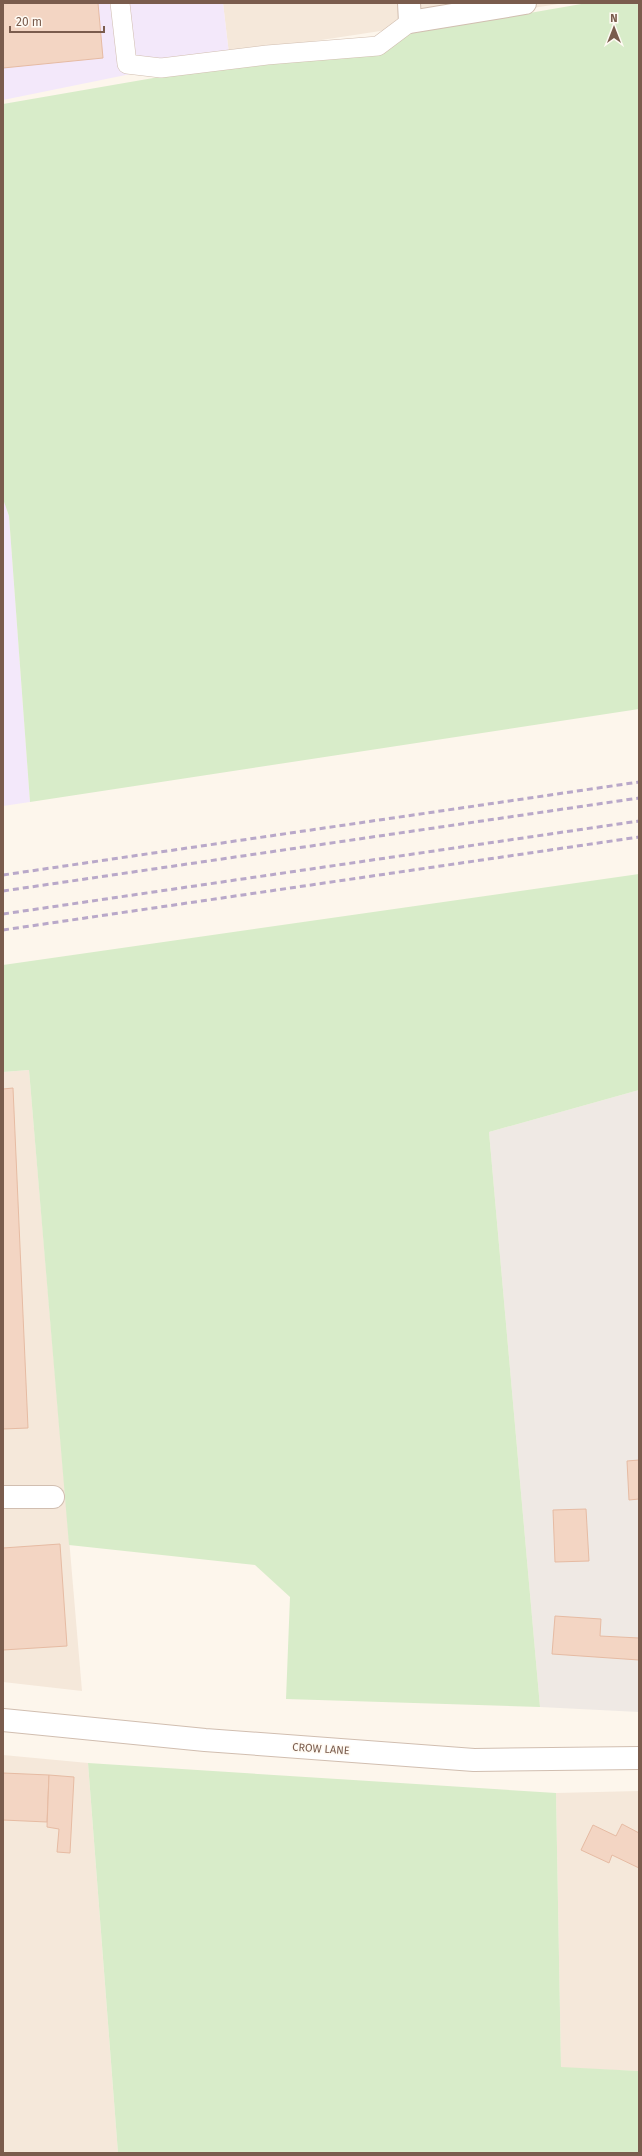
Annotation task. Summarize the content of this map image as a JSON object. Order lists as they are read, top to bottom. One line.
{"streets":{"street":["CROW LANE"]},"scale_bar":"20 m","north":"top"}
